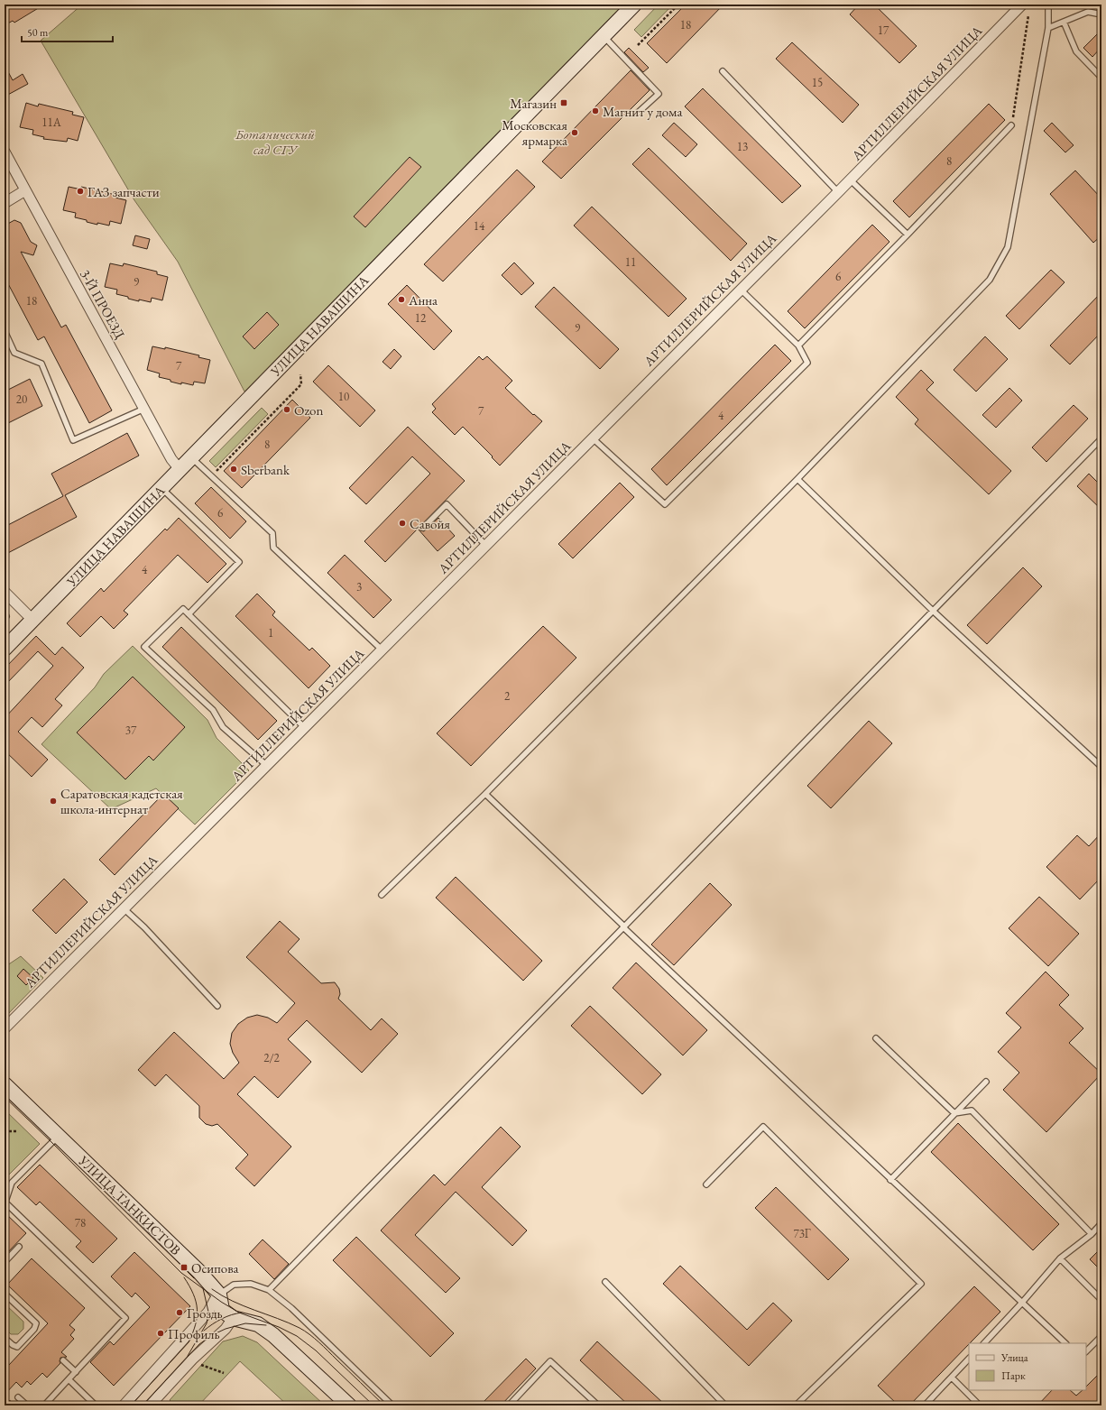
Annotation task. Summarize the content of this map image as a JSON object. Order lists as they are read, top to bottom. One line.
{"streets":{"main road":["УЛИЦА НАВАШИНА","УЛИЦА ТАНКИСТОВ"],"street":["АРТИЛЛЕРИЙСКАЯ УЛИЦА","3-Й ПРОЕЗД"]},"crossings":[["3-Й ПРОЕЗД","УЛИЦА НАВАШИНА"]],"parks":["Ботанический сад СГУ"],"places":{"transit":["Магазин","Осипова"],"other":["Магнит у дома","Московская ярмарка","ГАЗ запчасти","Анна","Ozon","Sberbank","Савойя","Саратовская кадетская школа-интернат","Гроздь","Профиль"]},"house_numbers":["18","17","15","11А","13","8","14","11","6","9","18","12","9","7","10","20","7","4","8","6","4","3","1","2","37","2/2","78","73Г"],"legend":["Улица","Парк"],"scale_bar":"50 m"}
